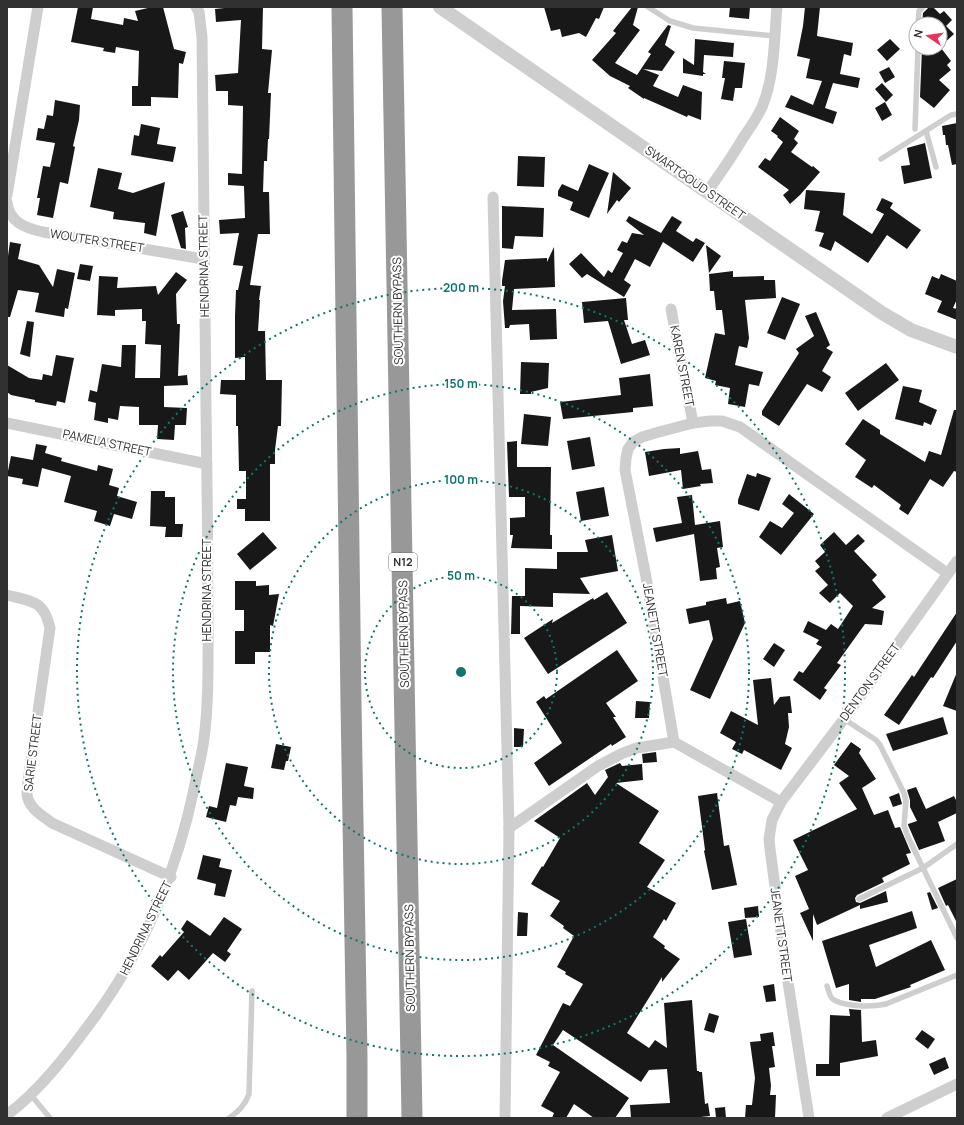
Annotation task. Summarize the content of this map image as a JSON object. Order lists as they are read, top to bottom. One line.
{"streets":{"highway":["SOUTHERN BYPASS","N12"],"street":["SWARTGOUD STREET","WOUTER STREET","HENDRINA STREET","KAREN STREET","PAMELA STREET","JEANETT STREET","DENTON STREET","SARIE STREET"]},"crossings":[["WOUTER STREET","HENDRINA STREET"],["HENDRINA STREET","PAMELA STREET"],["HENDRINA STREET","SARIE STREET"],["KAREN STREET","JEANETT STREET"],["JEANETT STREET","DENTON STREET"]],"north":"left","rings":["200 m","150 m","100 m","50 m"]}
